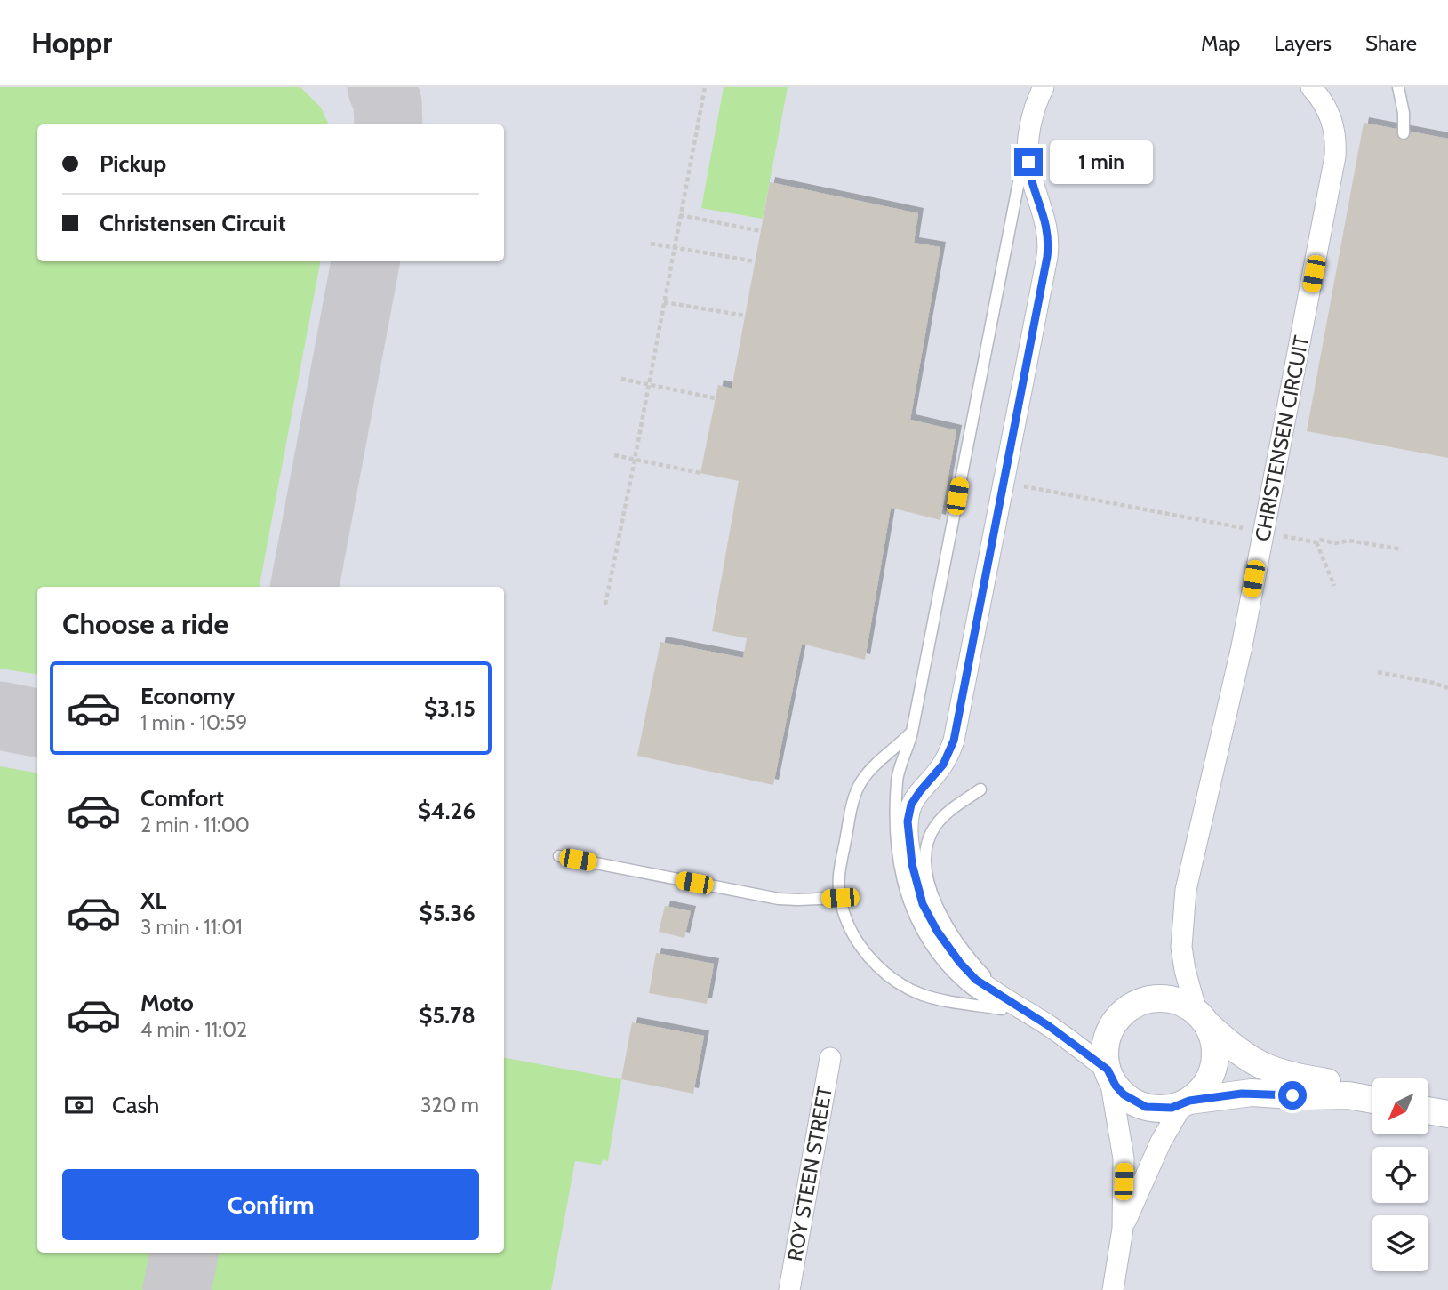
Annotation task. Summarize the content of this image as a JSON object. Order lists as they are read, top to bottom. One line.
{"streets":{"street":["CHRISTENSEN CIRCUIT","ROY STEEN STREET"]},"north":"bottom left","page":{"header":"Hoppr","nav":["Map","Layers","Share"],"banner":["Pickup","Christensen Circuit"],"bubble":"1 min","heading":"Choose a ride","list":[{"name":"Economy","note":"1 min · 10:59","value":"$3.15"},{"name":"Comfort","note":"2 min · 11:00","value":"$4.26"},{"name":"XL","note":"3 min · 11:01","value":"$5.36"},{"name":"Moto","note":"4 min · 11:02","value":"$5.78"}],"pay":["Cash","320 m"],"buttons":"Confirm"}}
